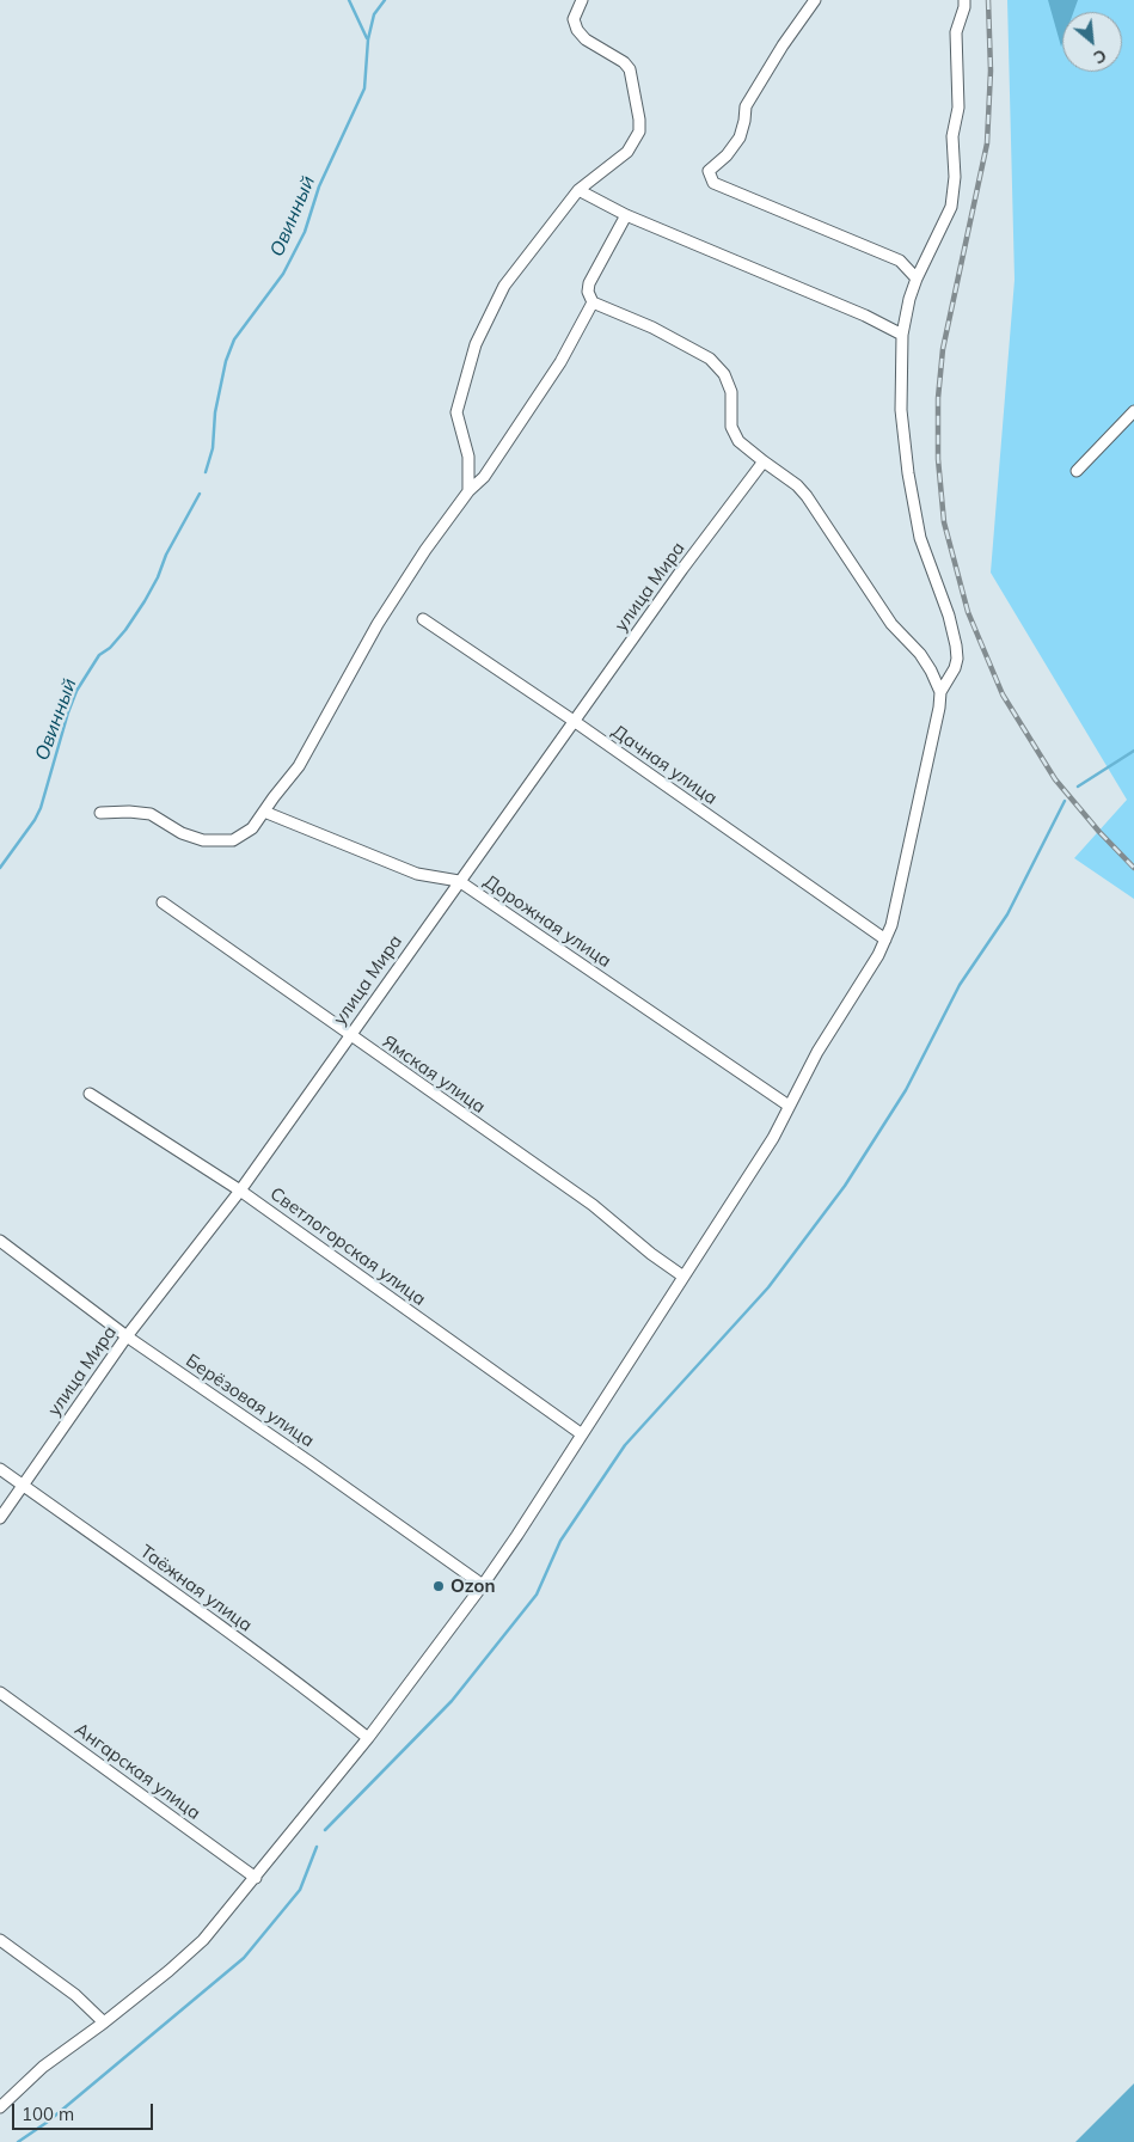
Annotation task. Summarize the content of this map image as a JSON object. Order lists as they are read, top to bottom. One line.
{"streets":{"street":["улица Мира","Дачная улица","Дорожная улица","Ямская улица","Светлогорская улица","Берёзовая улица","Таёжная улица","Ангарская улица"]},"crossings":[["улица Мира","Дачная улица"],["улица Мира","Дорожная улица"],["улица Мира","Ямская улица"],["улица Мира","Светлогорская улица"],["улица Мира","Берёзовая улица"],["улица Мира","Таёжная улица"]],"water":["Овинный"],"places":["Ozon"],"scale_bar":"100 m","north":"bottom right"}
